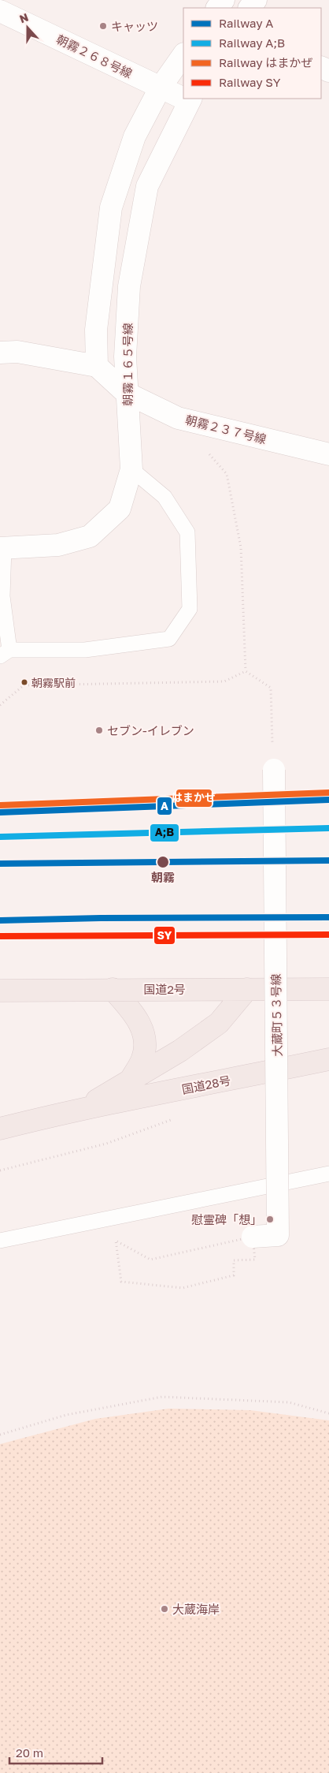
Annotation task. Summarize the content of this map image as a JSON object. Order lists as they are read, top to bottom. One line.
{"streets":{"highway":["国道2号","国道28号"],"street":["朝霧２６８号線","朝霧１６５号線","朝霧２３７号線","大蔵町５３号線"]},"crossings":[["朝霧１６５号線","朝霧２３７号線"],["国道2号","国道28号"]],"places":["キャッツ","朝霧駅前","セブン-イレブン","朝霧","慰霊碑「想」","大蔵海岸"],"lines":["rail line はまかぜ","rail line A","rail line A;B","rail line SY"],"legend":["Railway A","Railway A;B","Railway はまかぜ","Railway SY"],"scale_bar":"20 m","north":"top"}
